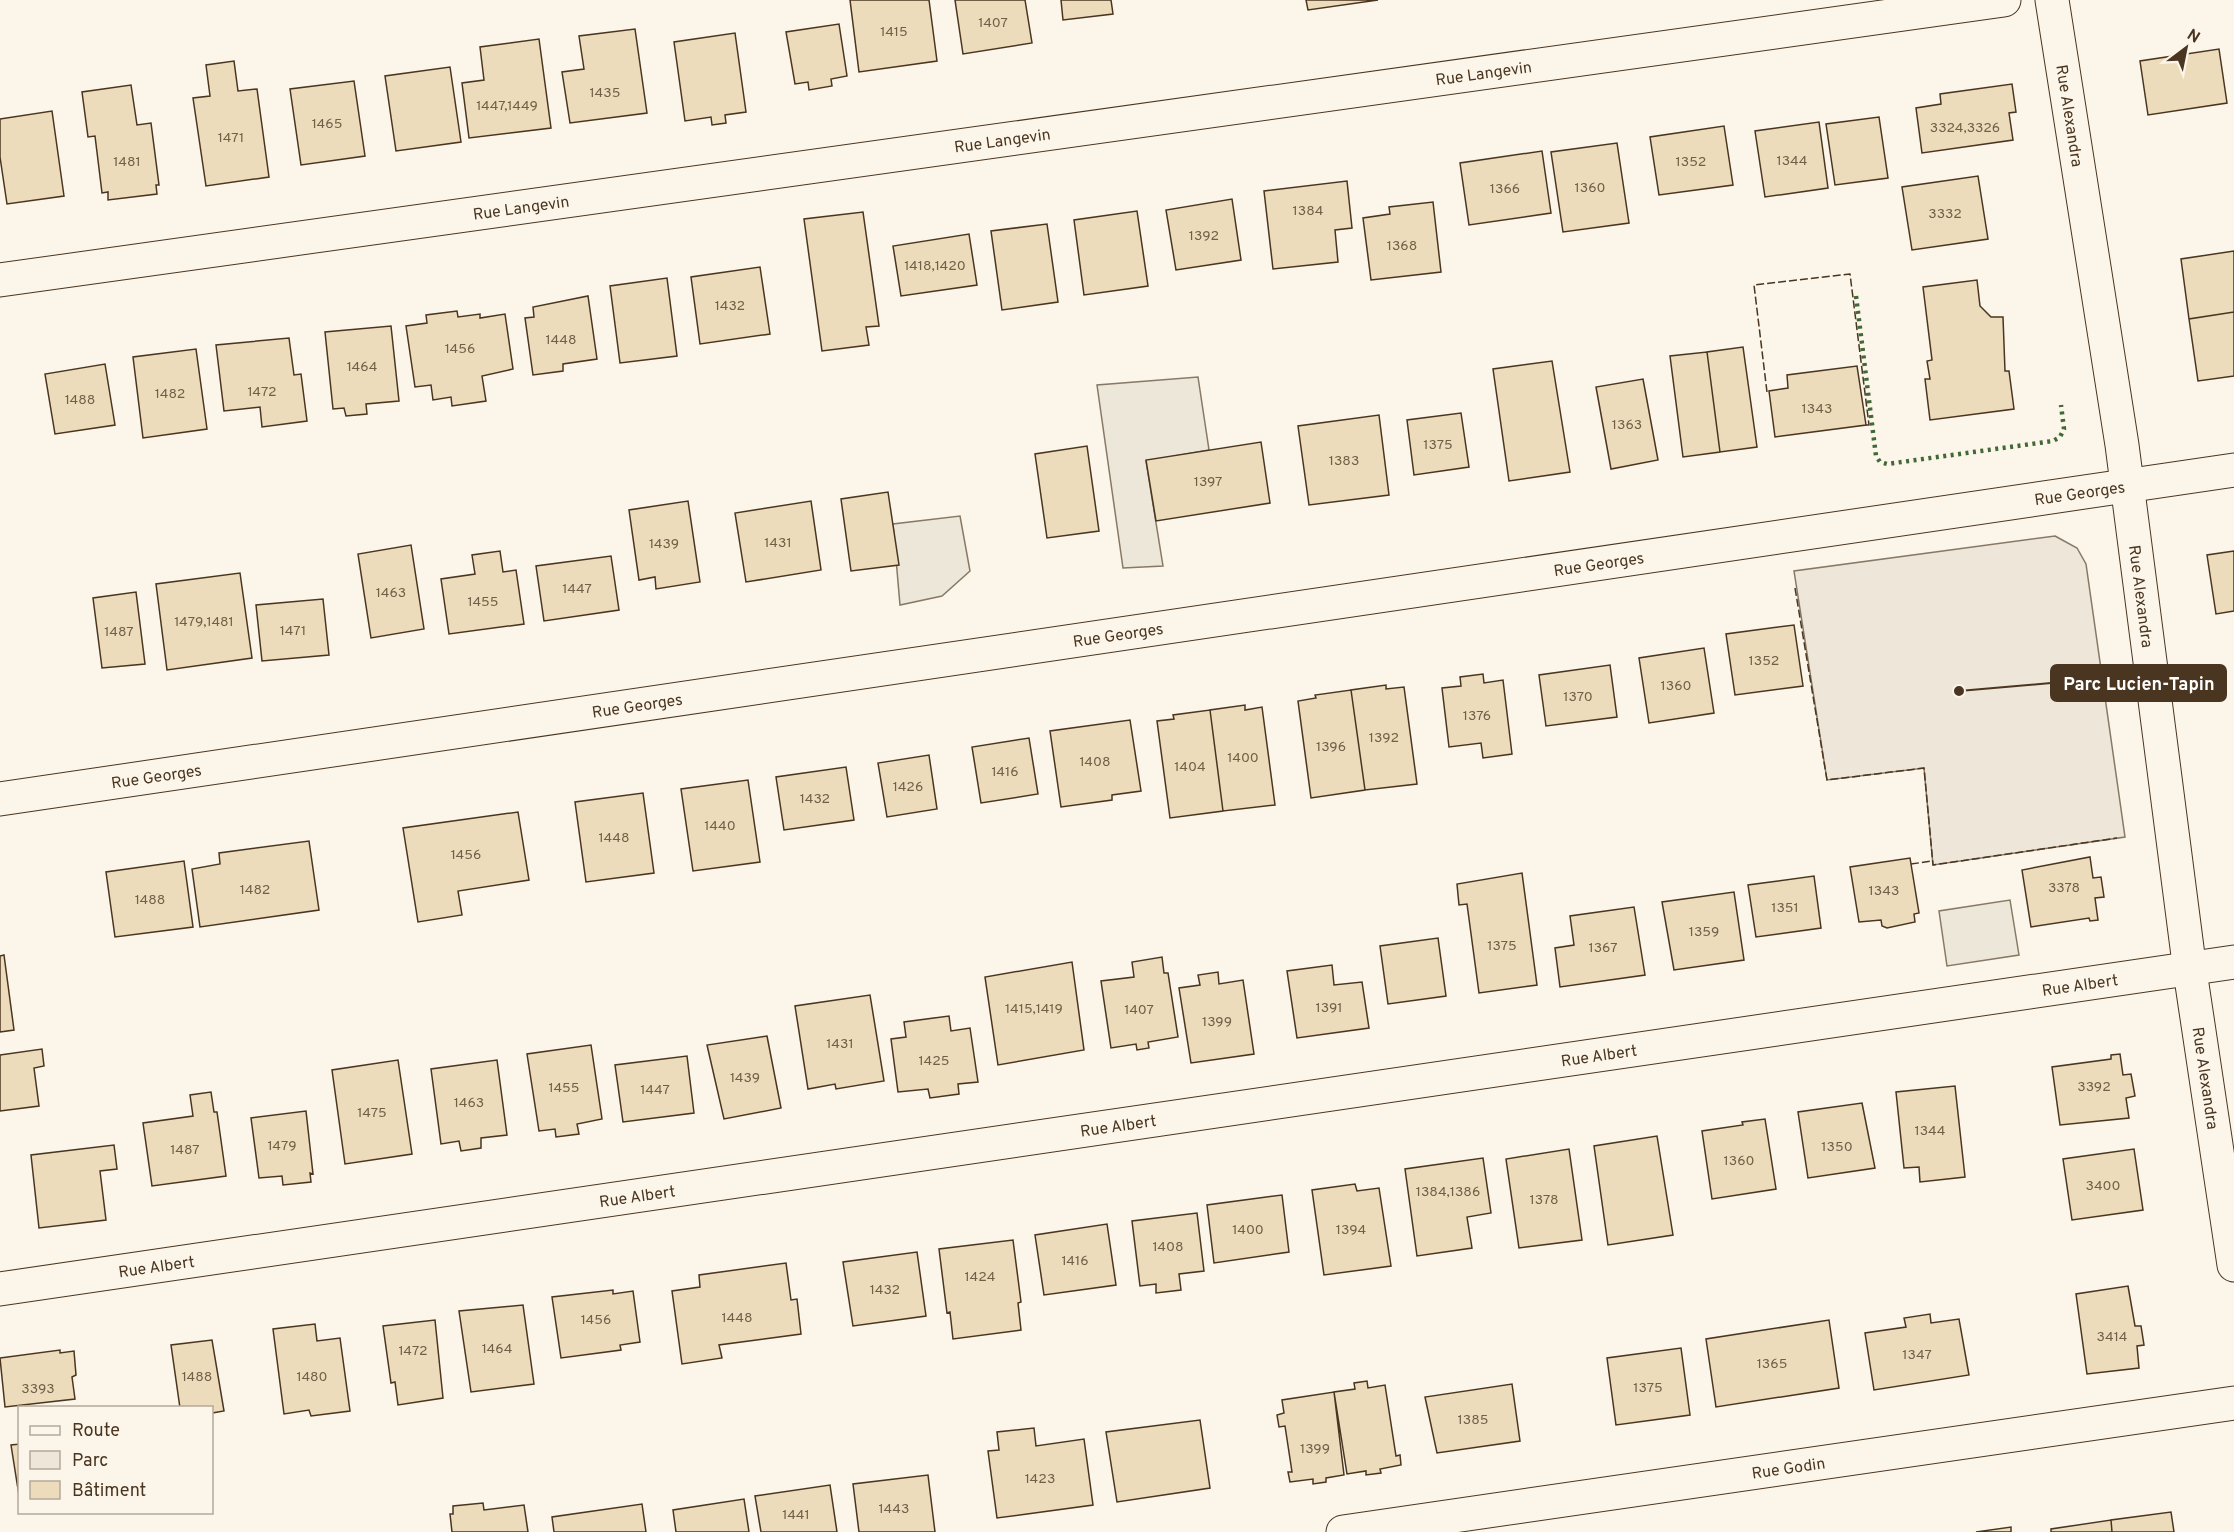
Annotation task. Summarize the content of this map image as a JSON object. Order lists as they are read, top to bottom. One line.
{"streets":{"street":["Rue Langevin","Rue Alexandra","Rue Georges","Rue Albert","Rue Godin"]},"crossings":[["Rue Alexandra","Rue Georges"],["Rue Alexandra","Rue Albert"]],"places":["Parc Lucien-Tapin"],"house_numbers":["1407","1415","1435","1447,1449","1465","3324,3326","1471","1344","1481","1352","1360","1366","1384","3332","1392","1368","1418,1420","1432","1448","1456","1464","1472","1482","1488","1343","1363","1375","1383","1397","1431","1439","1447","1463","1455","1479,1481","1471","1487","1352","1360","1370","1376","1392","1396","1400","1408","1404","1416","1426","1432","1440","1448","1456","3378","1482","1343","1488","1351","1359","1375","1367","1391","1415,1419","1407","1399","1431","1425","1439","3392","1455","1447","1463","1475","1344","1479","1350","1487","1360","3400","1384,1386","1378","1400","1394","1408","1416","1424","1432","1448","1456","3414","1464","1472","1347","1365","1488","1480","1375","3393","1385","1399","1423","1443","1441"],"legend":["Route","Parc","Bâtiment"],"north":"top right"}
